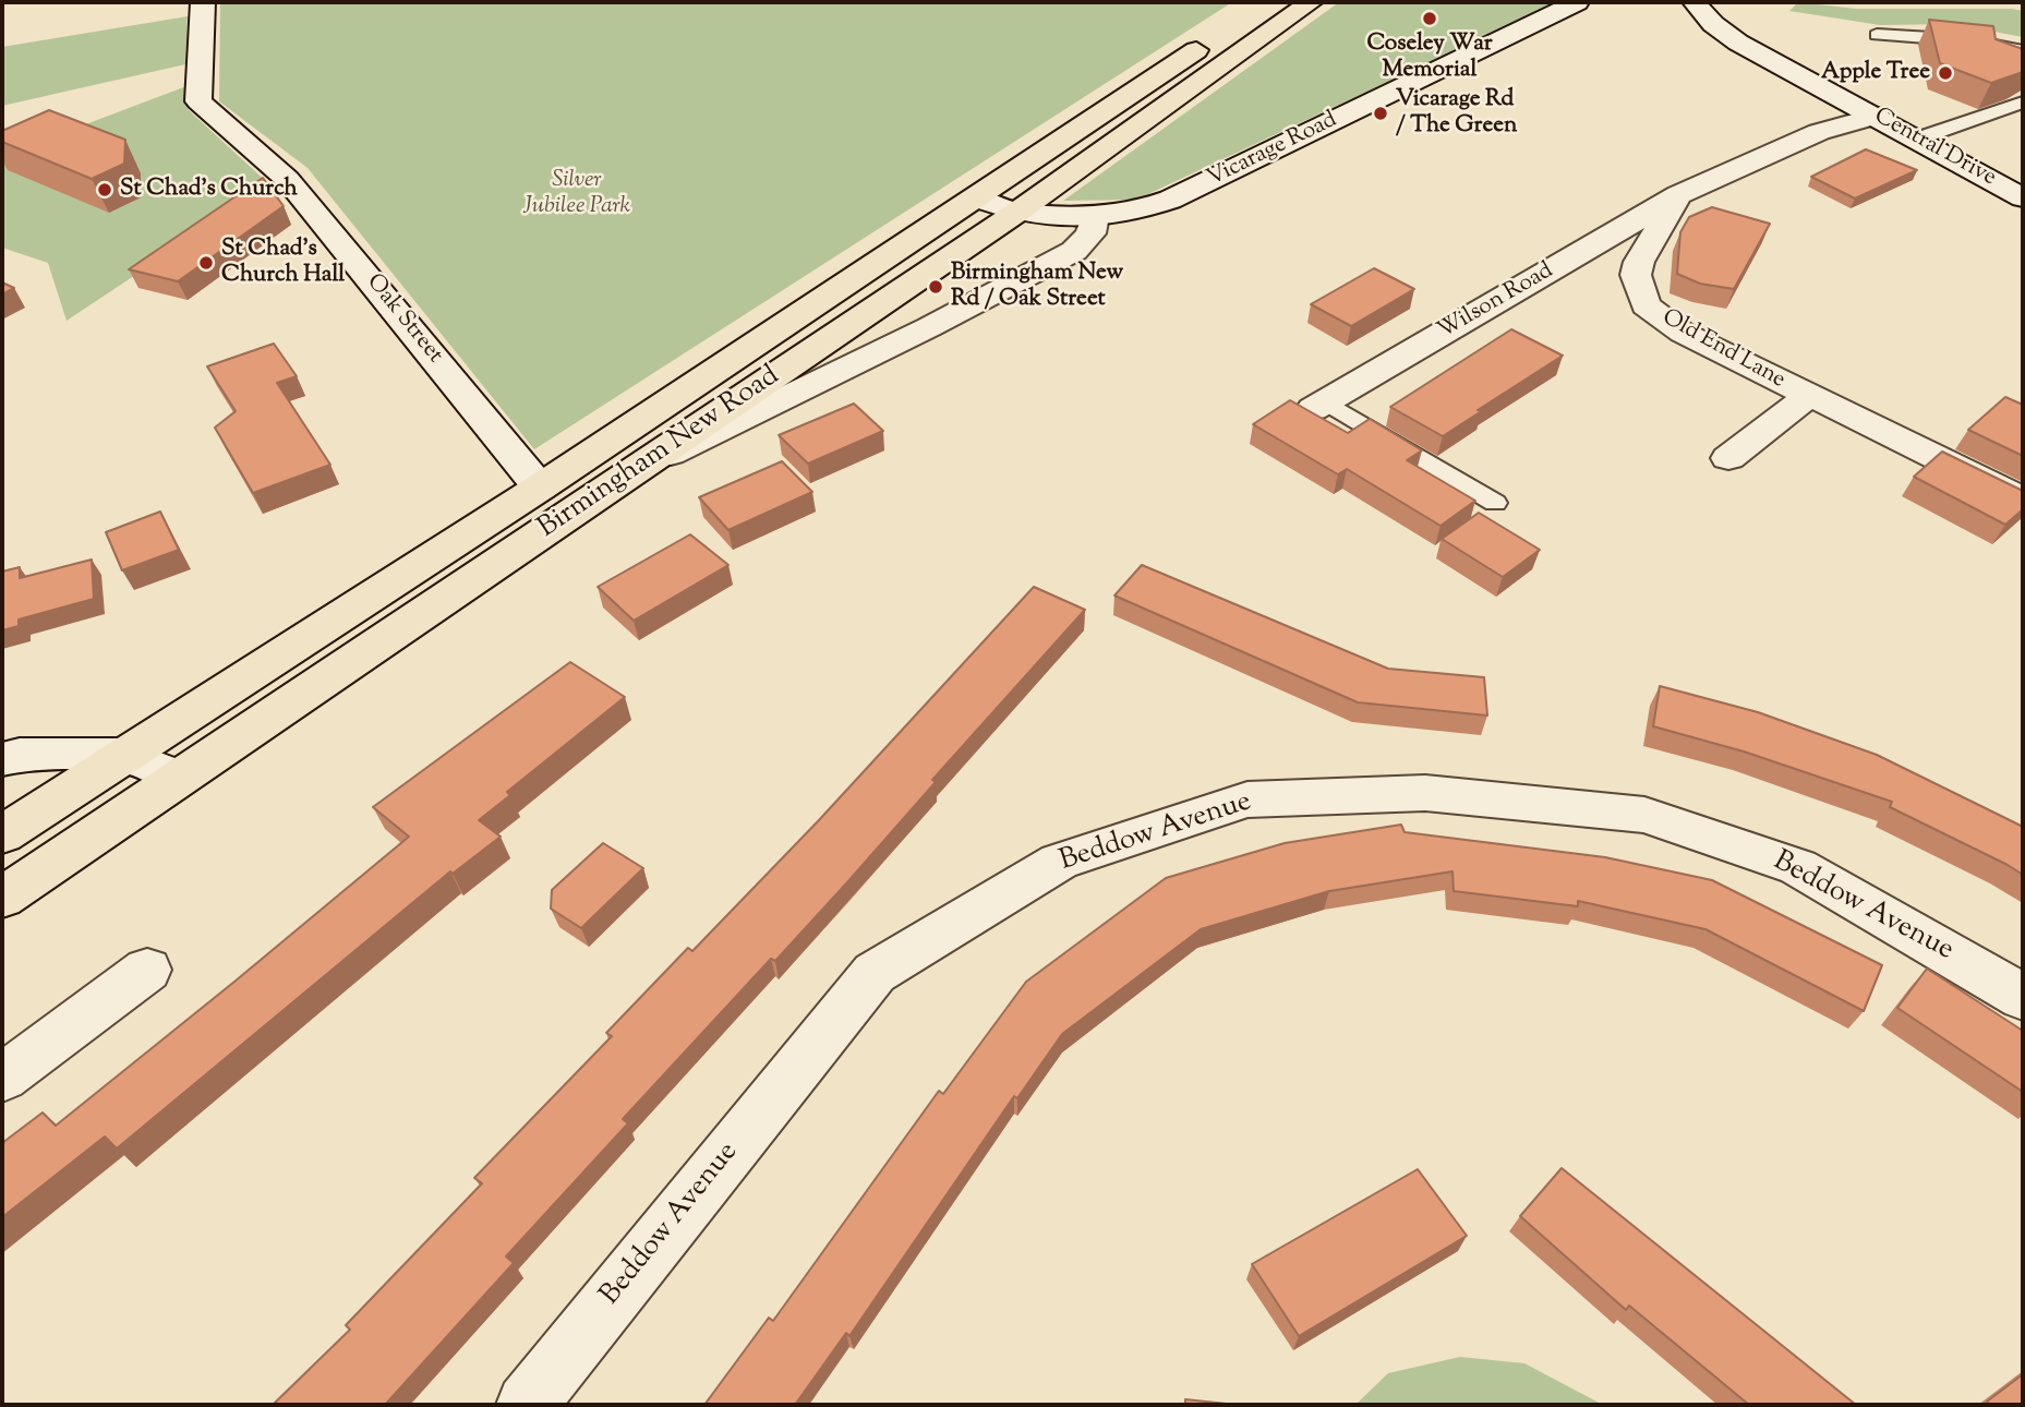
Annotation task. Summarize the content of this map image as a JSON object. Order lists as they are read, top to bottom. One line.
{"streets":{"highway":["Birmingham New Road"],"street":["Central Drive","Vicarage Road","Wilson Road","Oak Street","Old End Lane","Beddow Avenue"]},"crossings":[["Vicarage Road","Birmingham New Road"],["Wilson Road","Old End Lane"],["Oak Street","Birmingham New Road"]],"parks":["Silver Jubilee Park"],"places":["Coseley War Memorial","Apple Tree","Vicarage Rd / The Green","St Chad's Church","St Chad's Church Hall","Birmingham New Rd / Oak Street"]}
